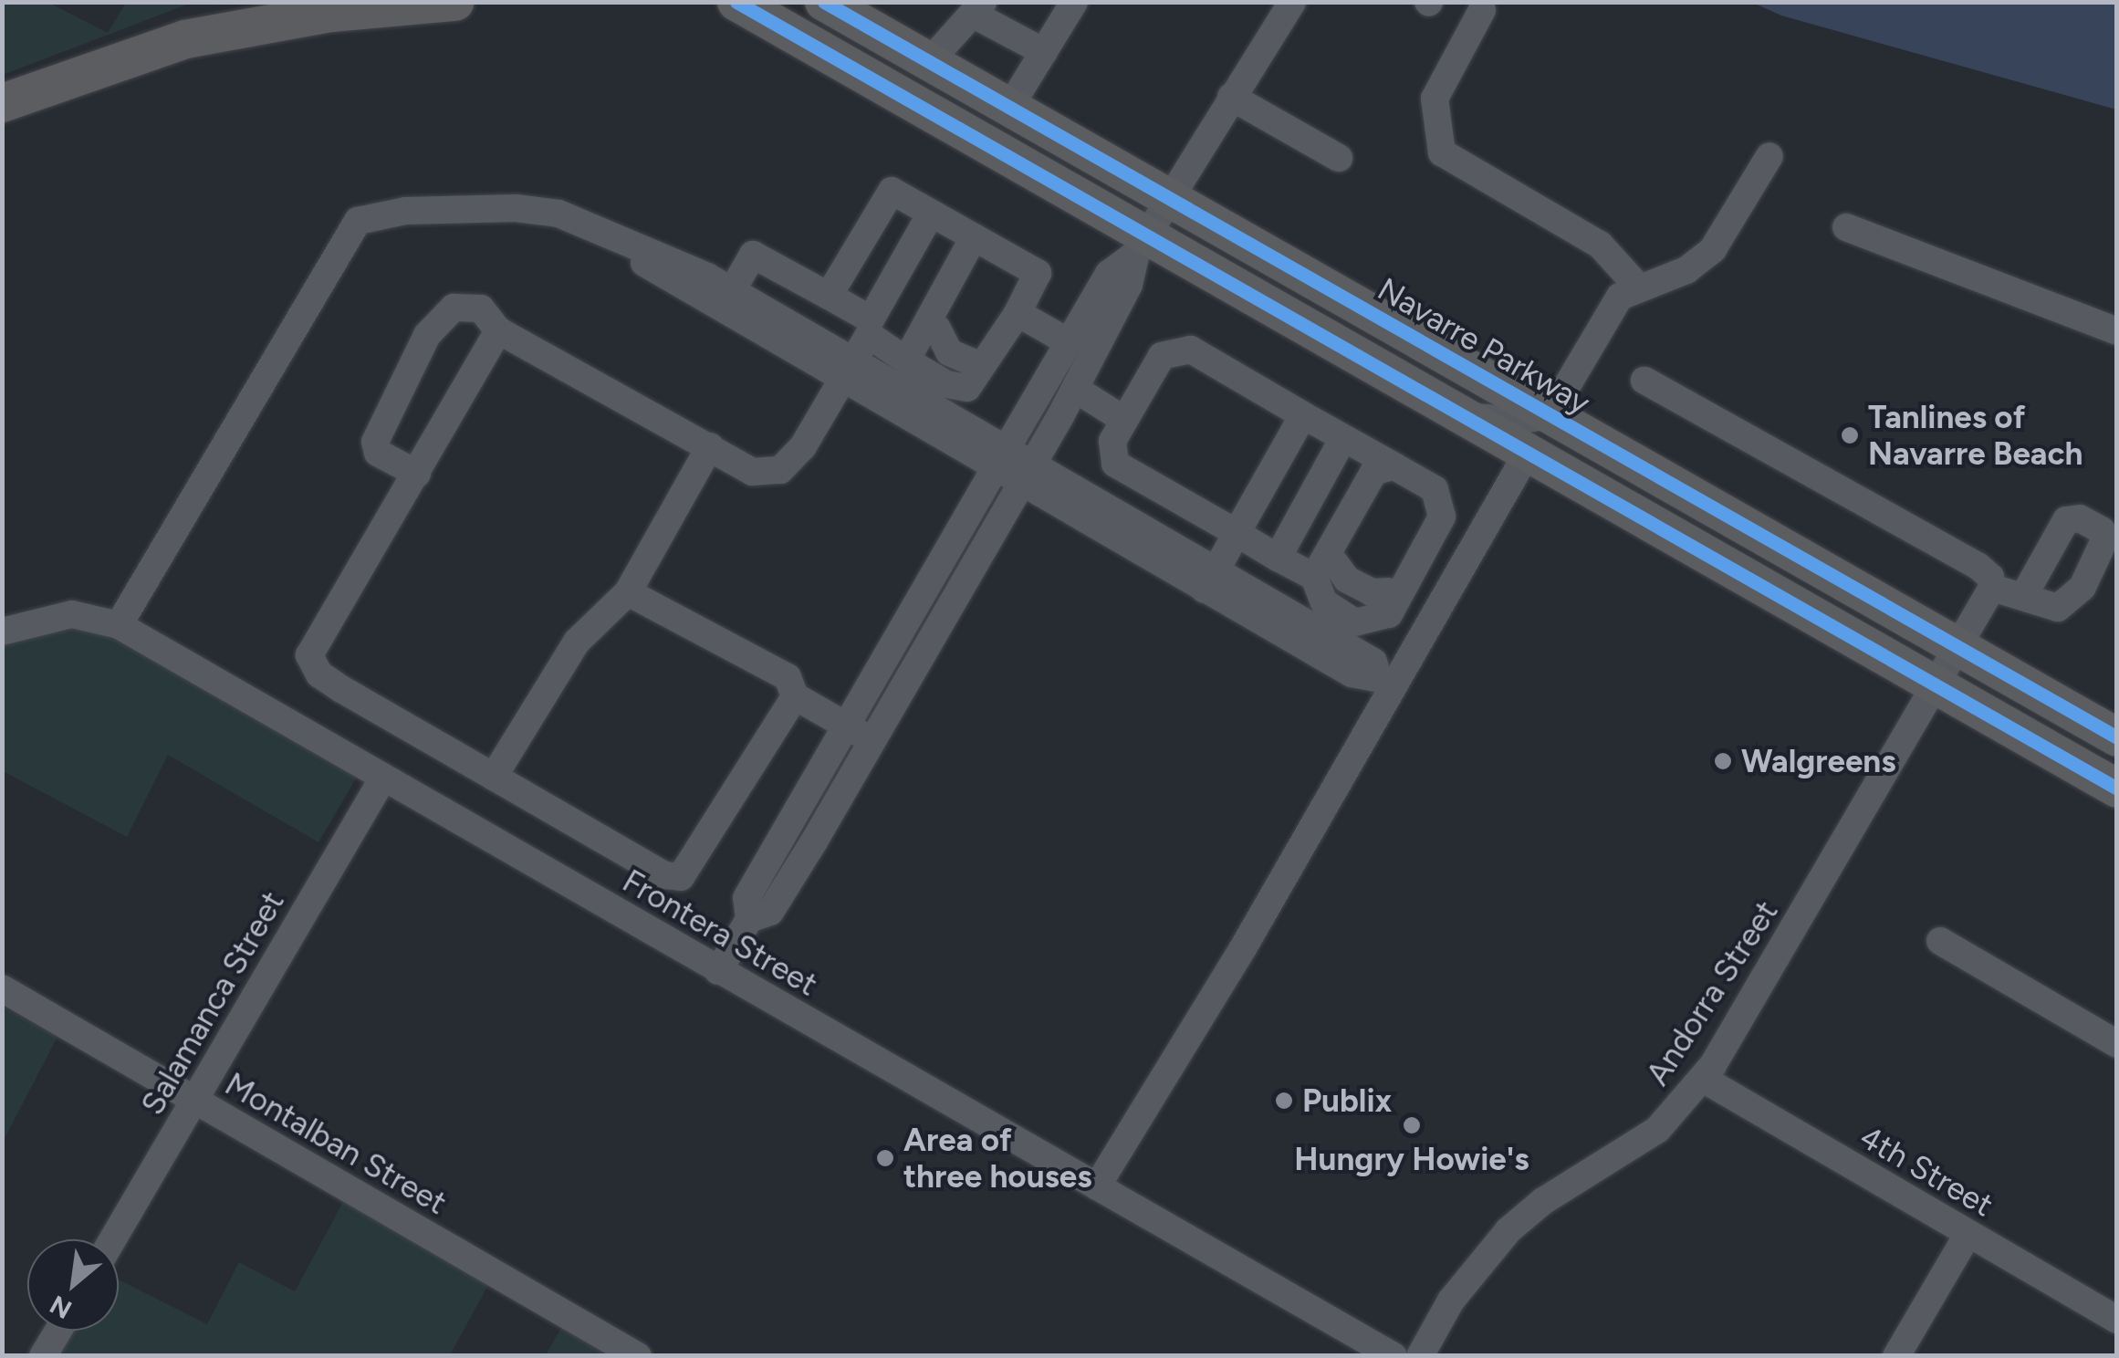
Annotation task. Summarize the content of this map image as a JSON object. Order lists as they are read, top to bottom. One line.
{"streets":{"highway":["Navarre Parkway"],"street":["Frontera Street","Andorra Street","Salamanca Street","Montalban Street","4th Street"]},"crossings":[["Navarre Parkway","Andorra Street"],["Frontera Street","Salamanca Street"],["Andorra Street","4th Street"],["Salamanca Street","Montalban Street"]],"places":["Tanlines of Navarre Beach","Walgreens","Publix","Hungry Howie's","Area of three houses"],"north":"bottom left"}
